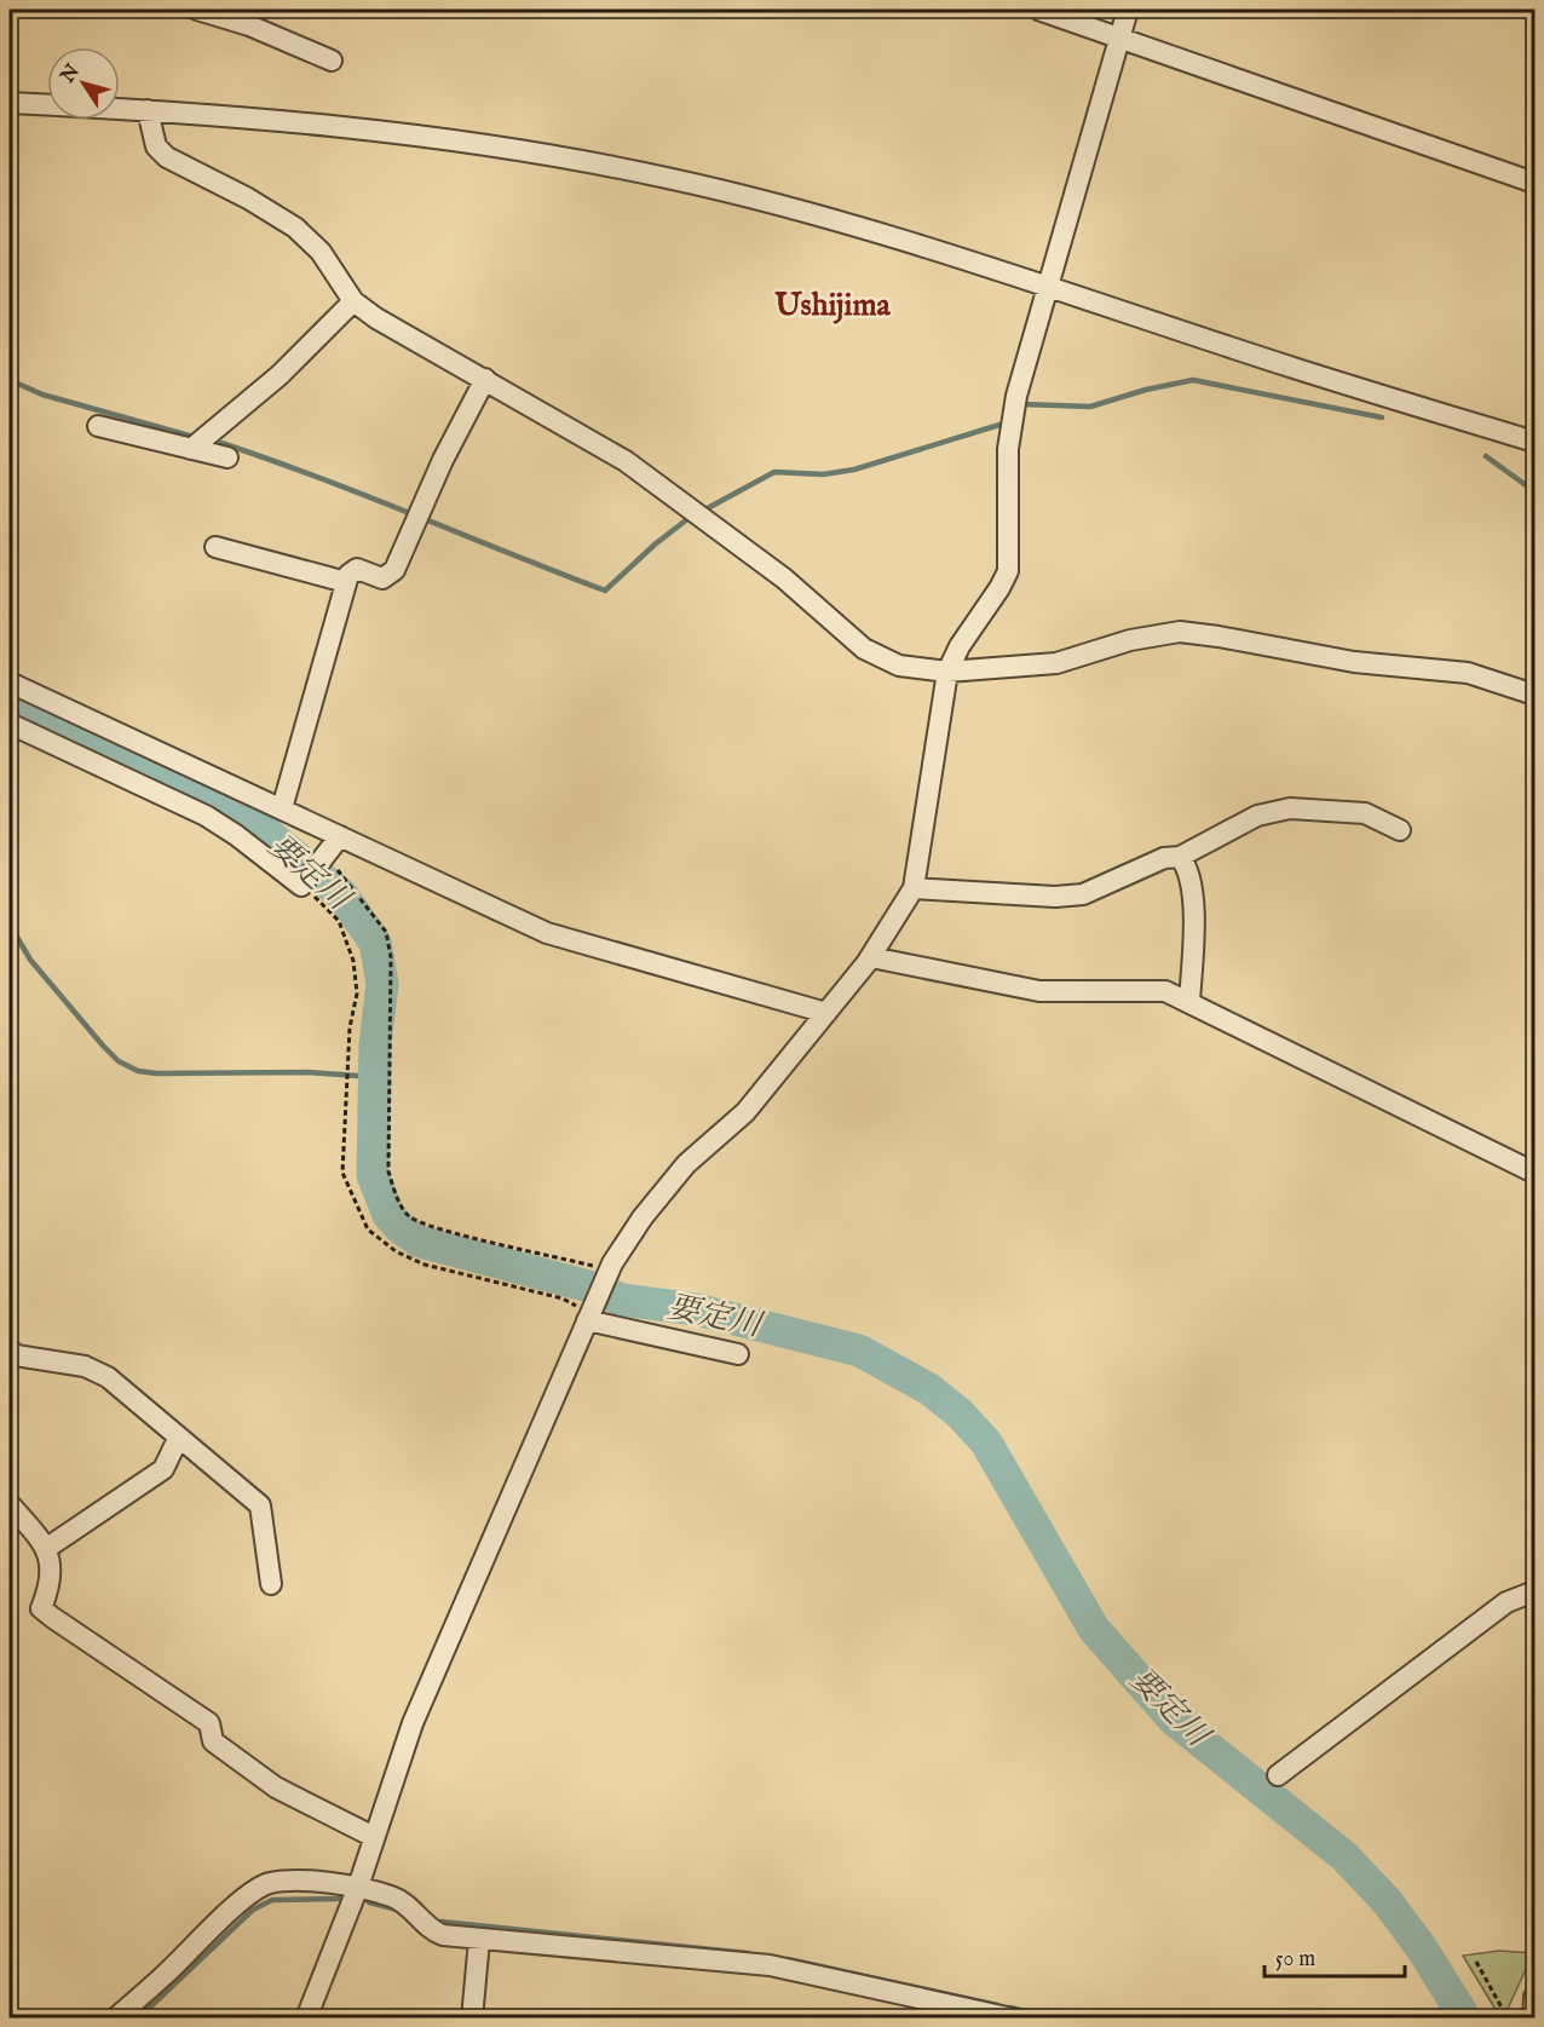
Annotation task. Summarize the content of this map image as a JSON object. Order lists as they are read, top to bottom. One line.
{"districts":["Ushijima"],"water":["要定川"],"scale_bar":"50 m","north":"top left"}
